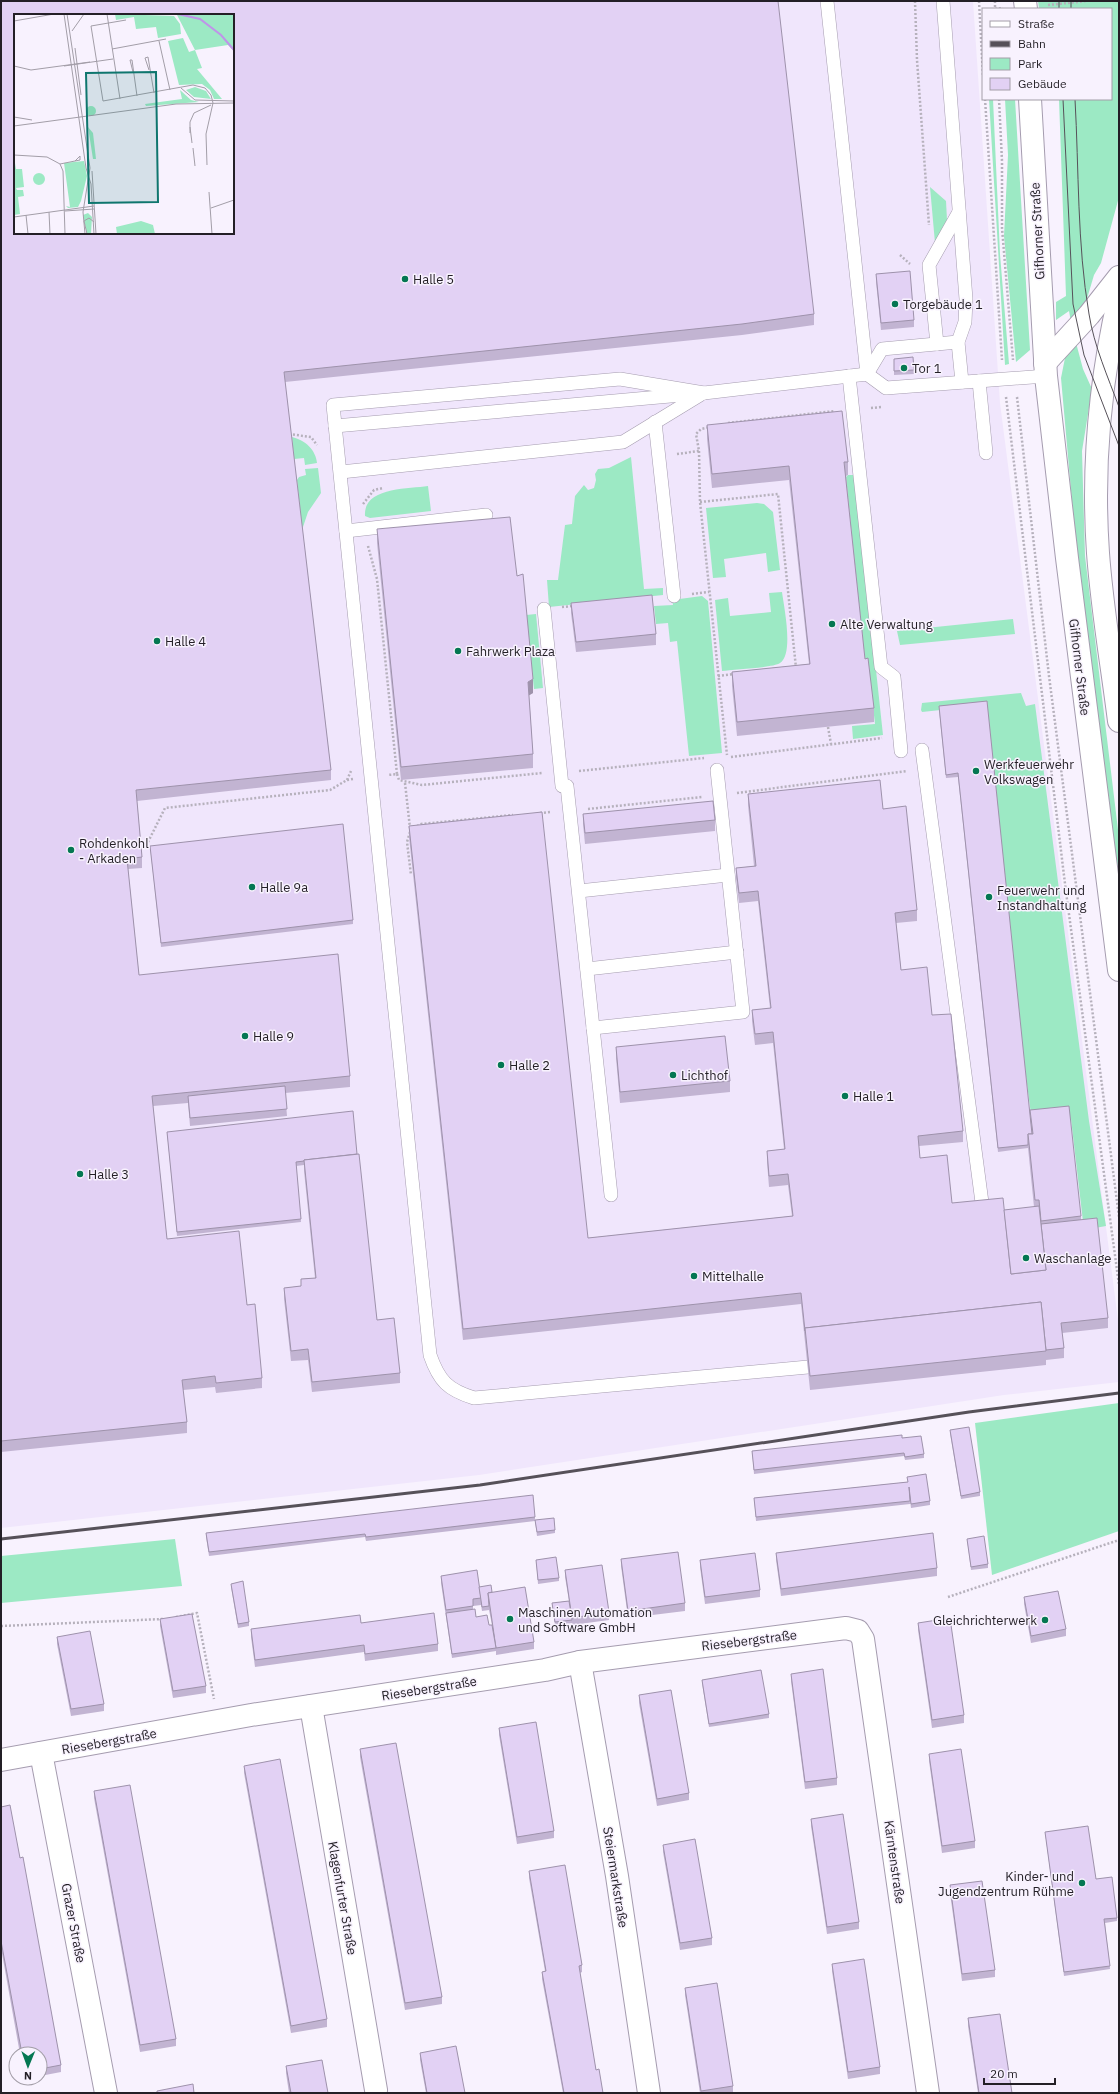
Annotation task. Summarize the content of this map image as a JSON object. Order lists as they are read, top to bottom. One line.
{"streets":{"street":["Gifhorner Straße","Riesebergstraße","Kärntenstraße","Steiermarkstraße","Klagenfurter Straße","Grazer Straße"]},"crossings":[["Riesebergstraße","Kärntenstraße"],["Riesebergstraße","Steiermarkstraße"],["Riesebergstraße","Klagenfurter Straße"],["Riesebergstraße","Grazer Straße"]],"places":["Halle 5","Torgebäude 1","Tor 1","Alte Verwaltung","Halle 4","Fahrwerk Plaza","Werkfeuerwehr Volkswagen","Rohdenkohl - Arkaden","Halle 9a","Feuerwehr und Instandhaltung","Halle 9","Halle 2","Lichthof","Halle 1","Halle 3","Waschanlage","Mittelhalle","Maschinen Automation und Software GmbH","Gleichrichterwerk","Kinder- und Jugendzentrum Rühme"],"legend":["Straße","Bahn","Park","Gebäude"],"scale_bar":"20 m","north":"bottom"}
